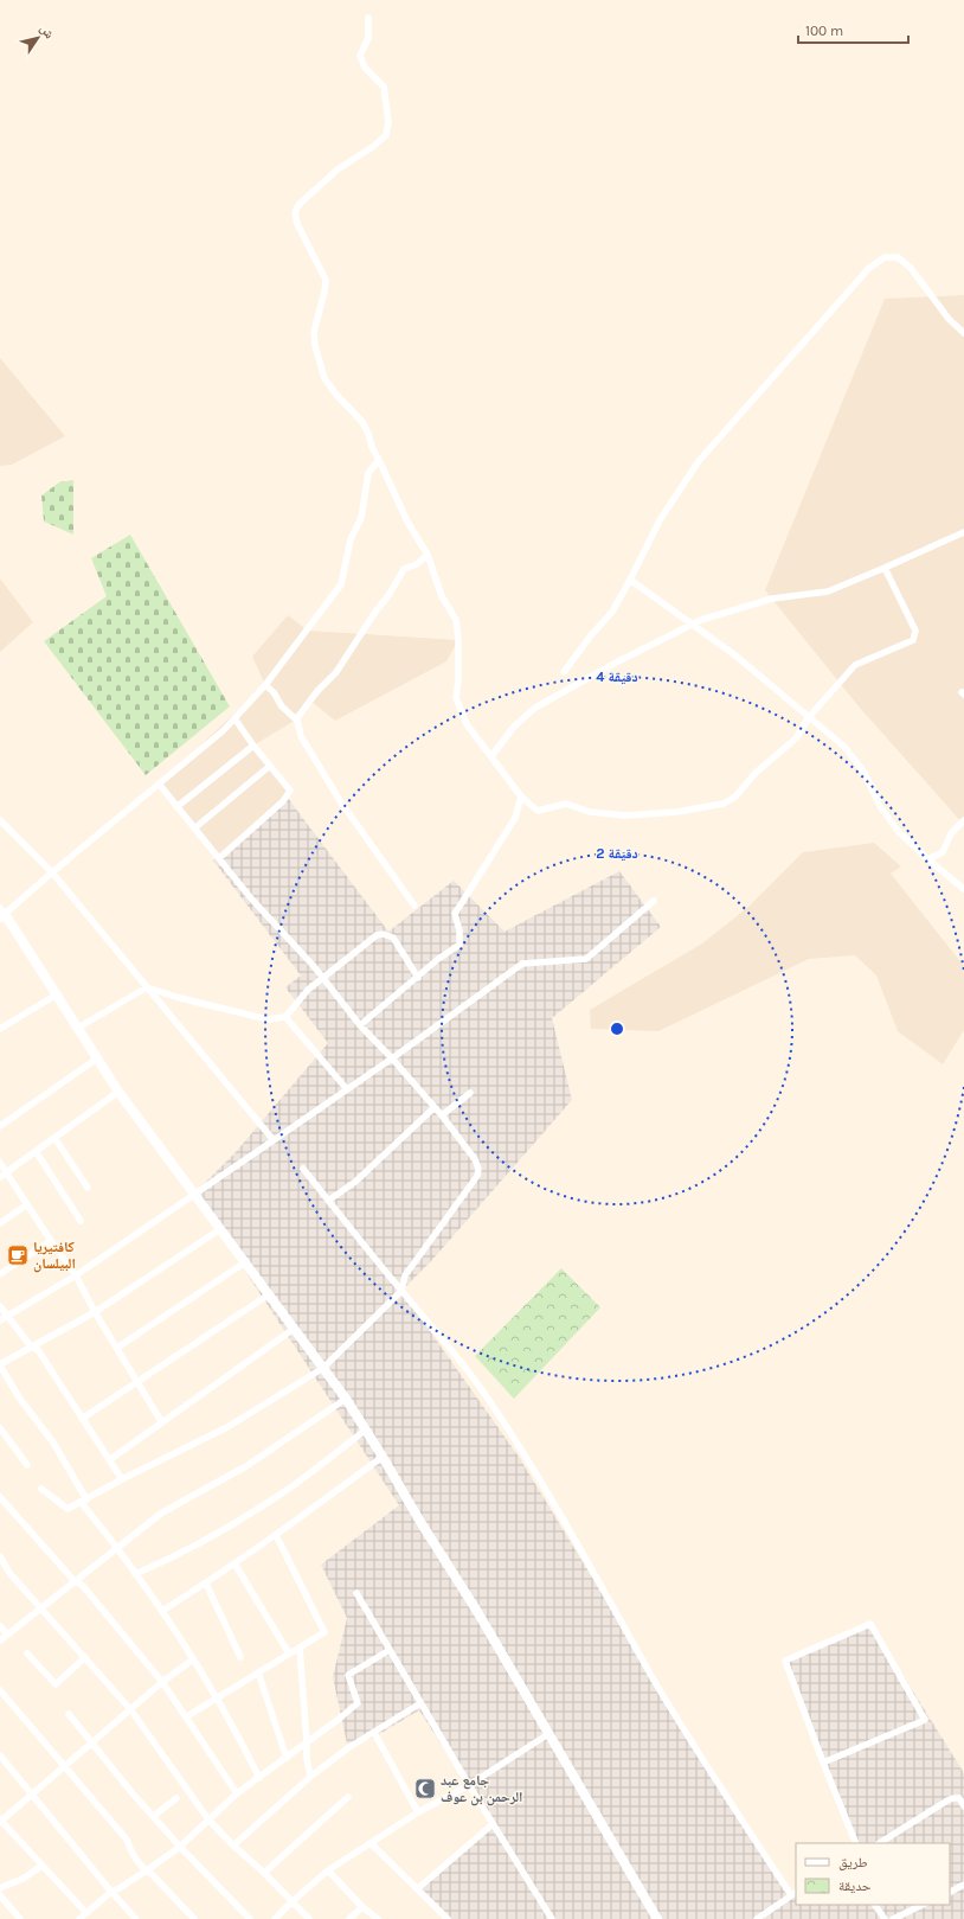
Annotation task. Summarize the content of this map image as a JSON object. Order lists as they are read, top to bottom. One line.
{"places":{"cafe":["كافتيريا البيلسان"],"mosque":["جامع عبد الرحمن بن عوف"]},"legend":["طريق","حديقة"],"scale_bar":"100 m","north":"top right","rings":["4 دقيقة","2 دقيقة"]}
